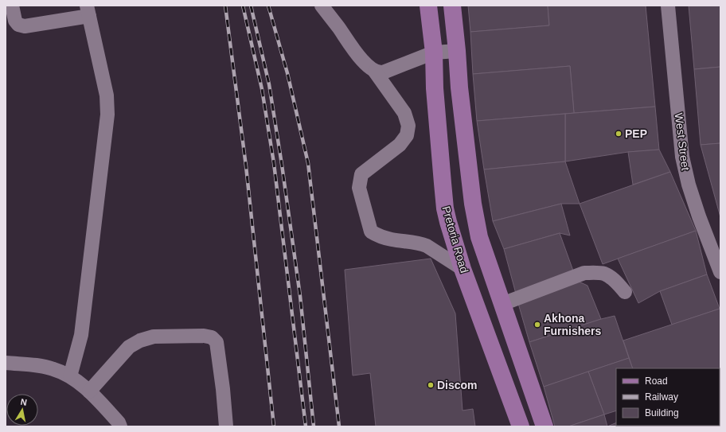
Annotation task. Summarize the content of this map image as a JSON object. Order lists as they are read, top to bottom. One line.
{"streets":{"main road":["Pretoria Road"],"street":["West Street"]},"places":["PEP","Akhona Furnishers","Discom"],"legend":["Road","Railway","Building"],"north":"top"}
